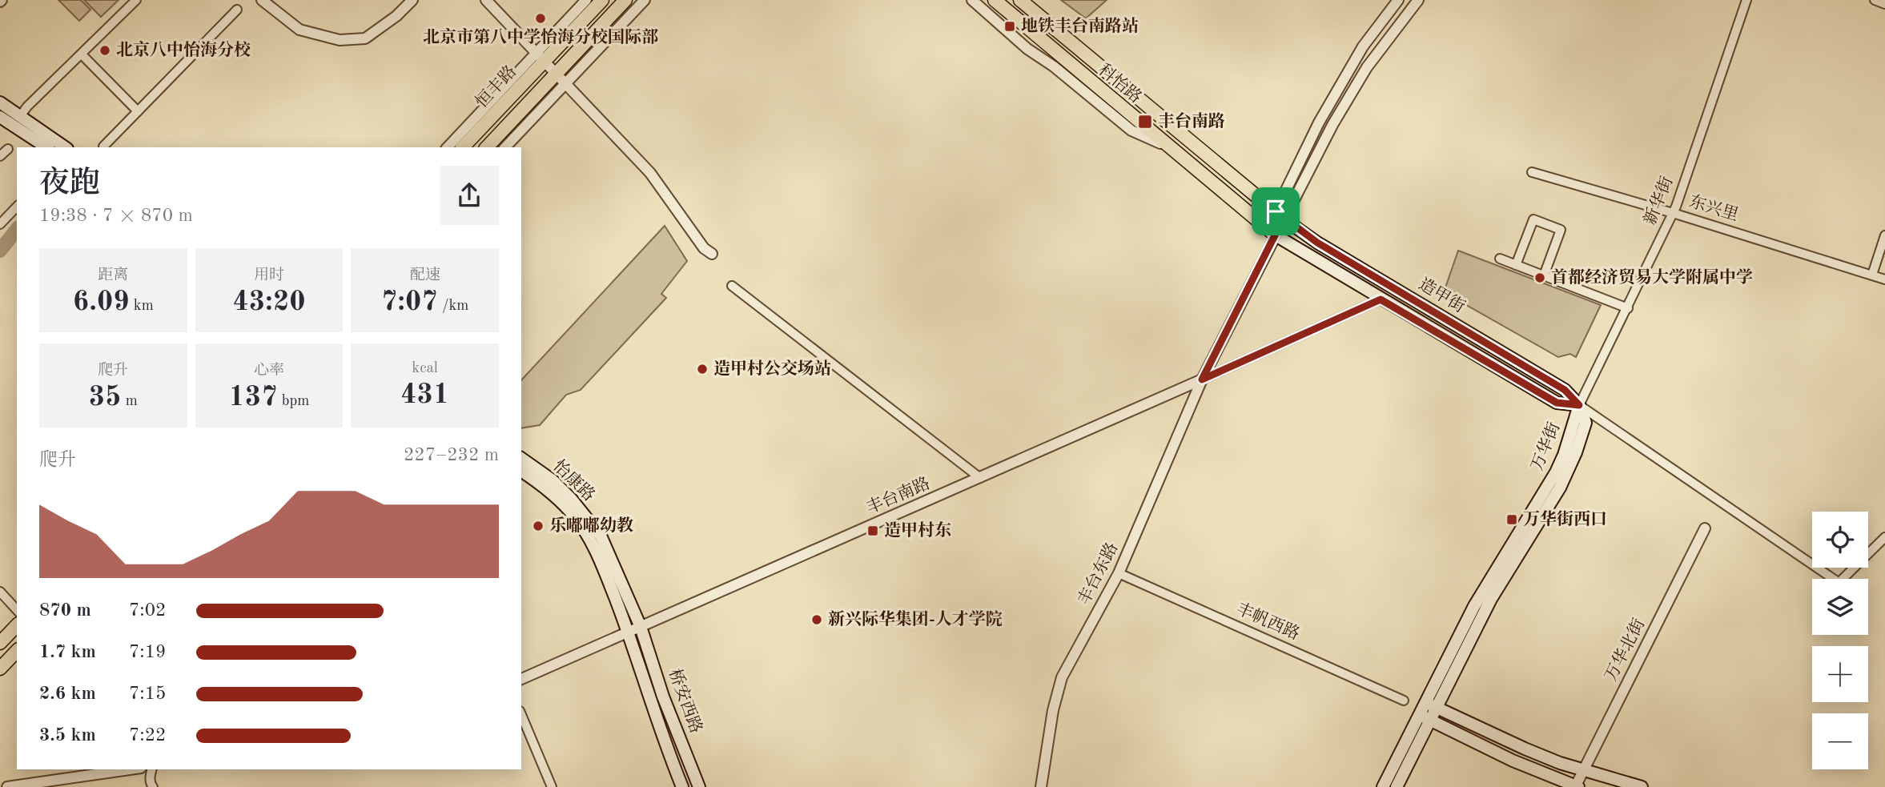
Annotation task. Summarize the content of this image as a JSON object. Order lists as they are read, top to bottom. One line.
{"streets":{"main road":["科怡路","恒丰路","造甲街","万华街","怡康路","桥安西路"],"street":["新华街","东兴里","丰台南路","丰台东路","丰帆西路","万华北街"]},"crossings":[["科怡路","造甲街"],["新华街","东兴里"],["新华街","造甲街"],["新华街","万华街"],["造甲街","万华街"],["怡康路","丰台南路"],["怡康路","桥安西路"],["丰台南路","丰台东路"],["丰台南路","桥安西路"],["丰台东路","丰帆西路"]],"places":{"other":["北京市第八中学怡海分校国际部","北京八中怡海分校","首都经济贸易大学附属中学","造甲村公交场站","乐嘟嘟幼教","新兴际华集团-人才学院"],"transit":["地铁丰台南路站","丰台南路","万华街西口","造甲村东"]},"page":{"heading":["夜跑","19:38 · 7 × 870 m"],"stats":[["距离","6.09 km"],["用时","43:20"],["配速","7:07 /km"],["爬升","35 m"],["心率","137 bpm"],["kcal","431"]],"chart":["爬升","227–232 m"],"map_buttons":["+","−"],"list":[{"name":"870 m","note":"7:02"},{"name":"1.7 km","note":"7:19"},{"name":"2.6 km","note":"7:15"},{"name":"3.5 km","note":"7:22"}]}}
